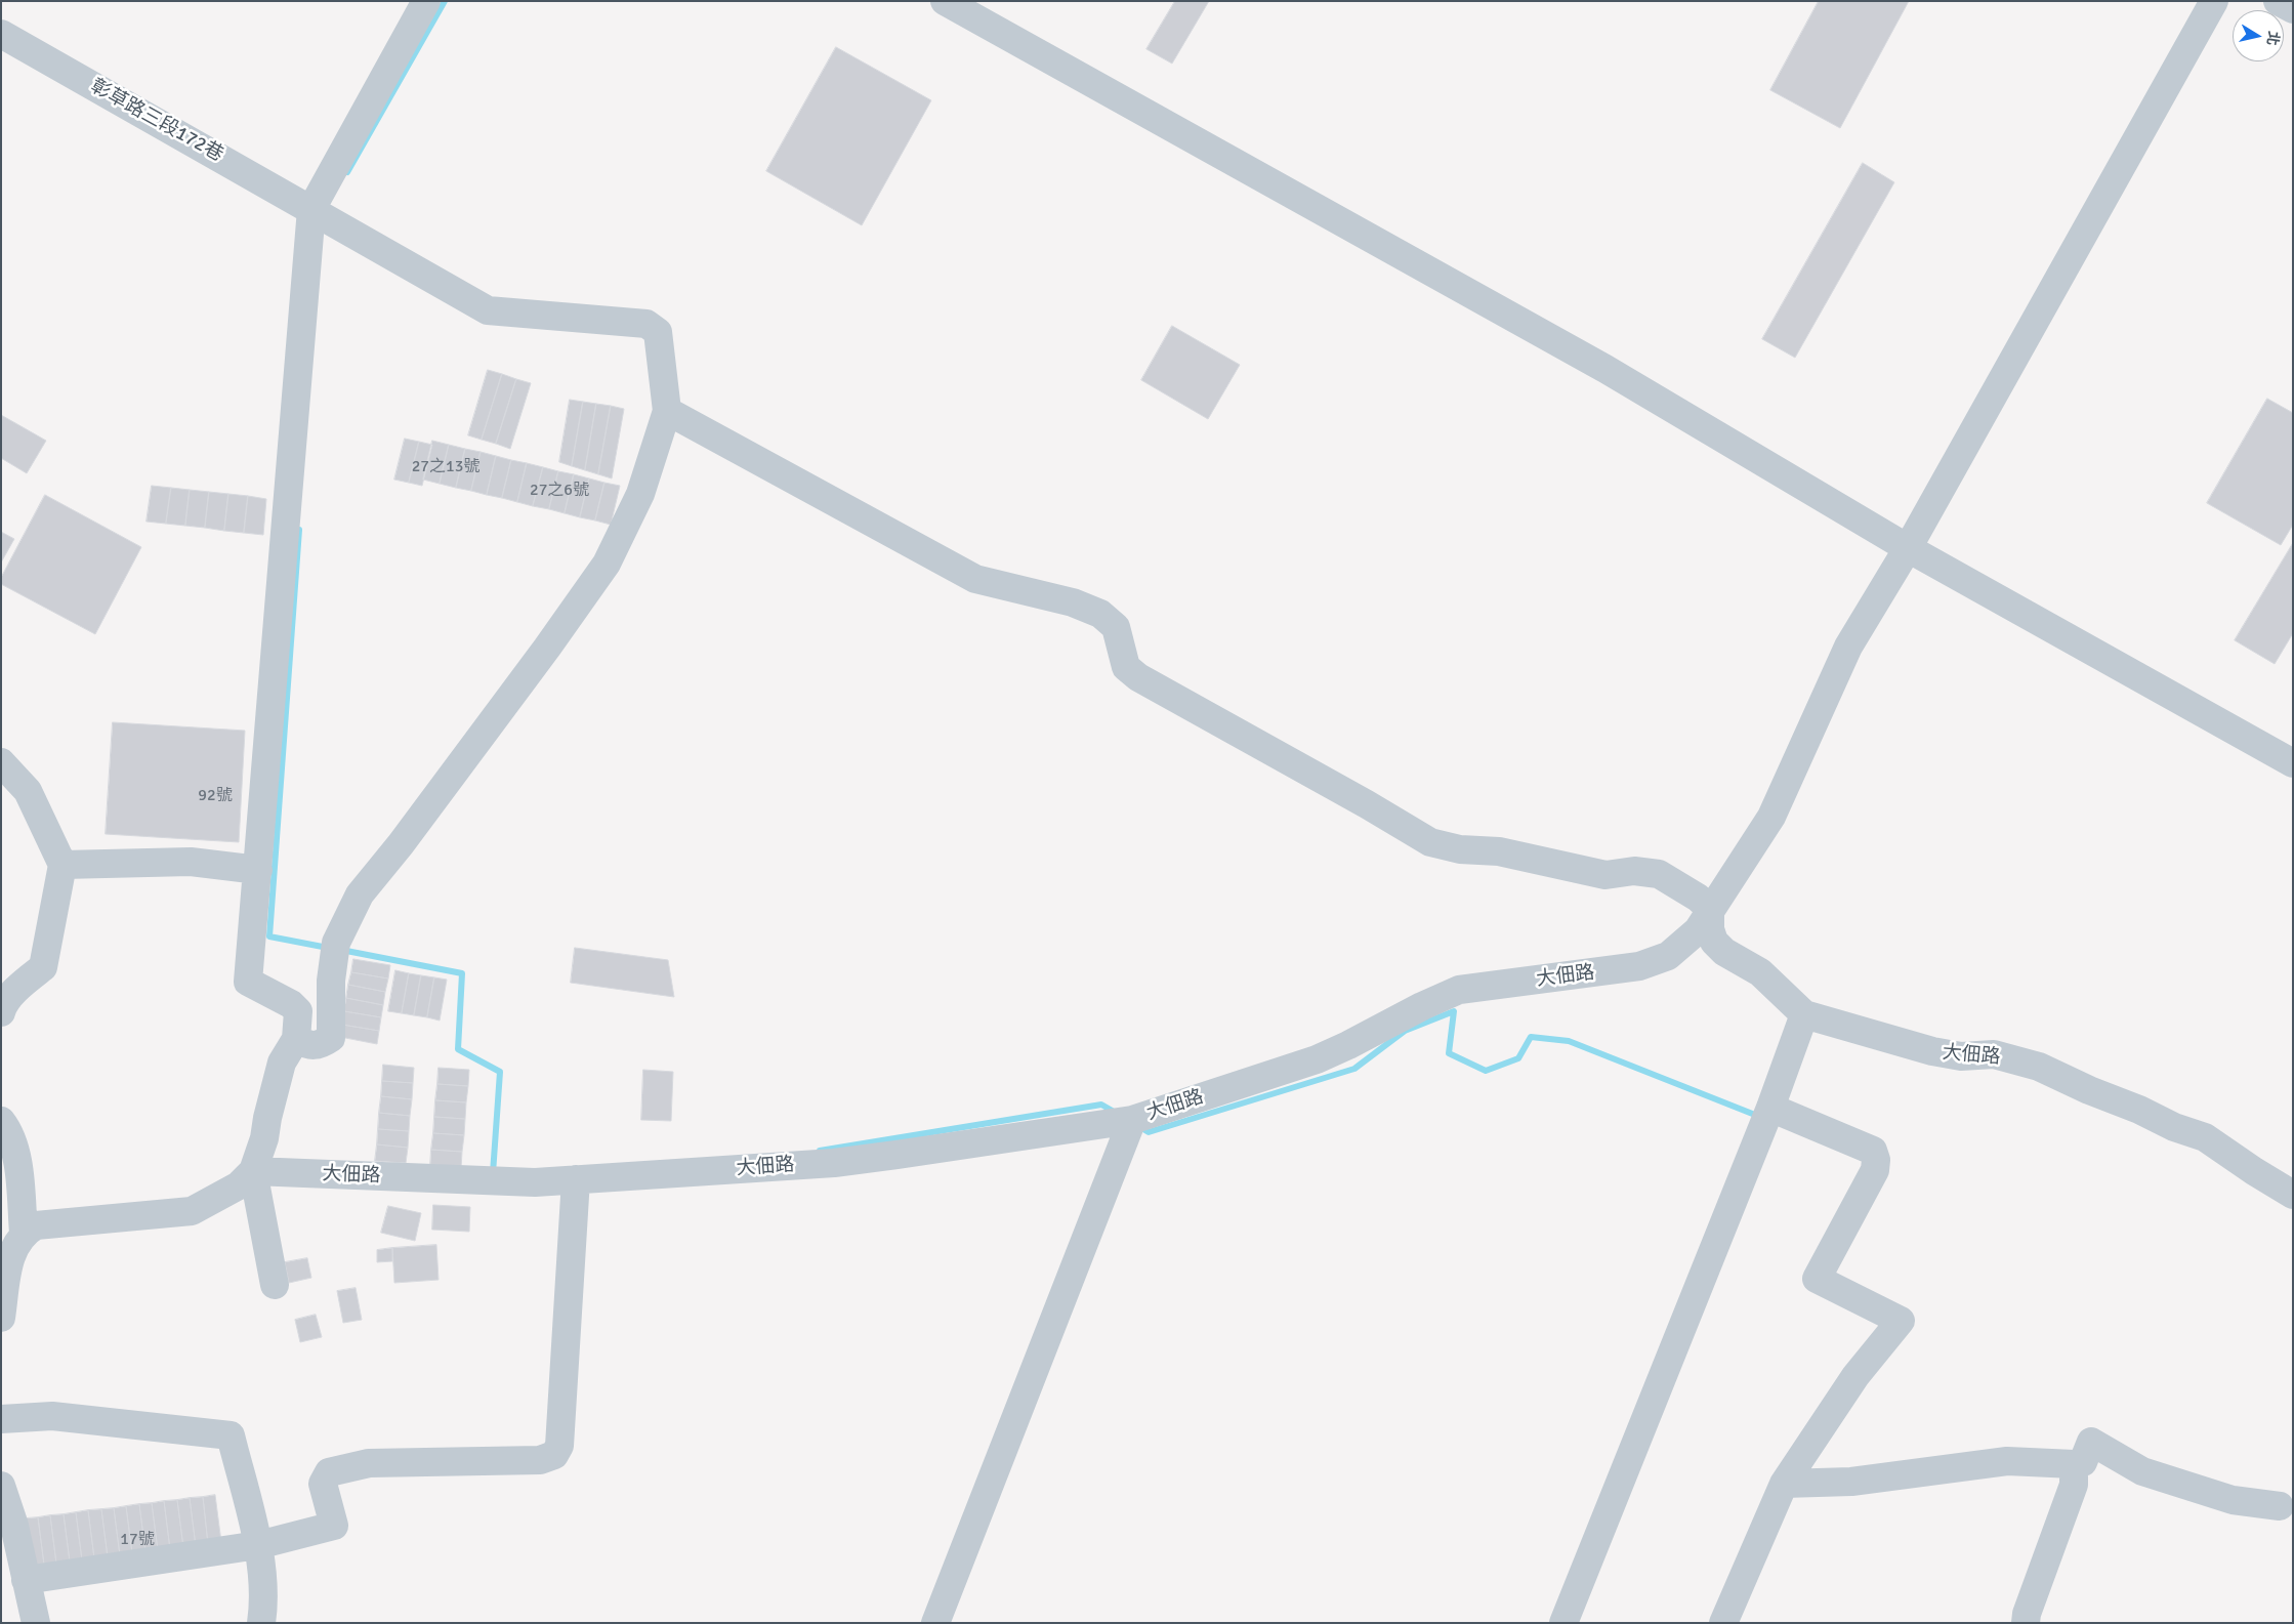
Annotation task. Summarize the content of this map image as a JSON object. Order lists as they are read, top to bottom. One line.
{"streets":{"street":["彰草路三段172巷","大佃路"]},"house_numbers":["27之13號","27之6號","92號","17號"],"north":"right"}
